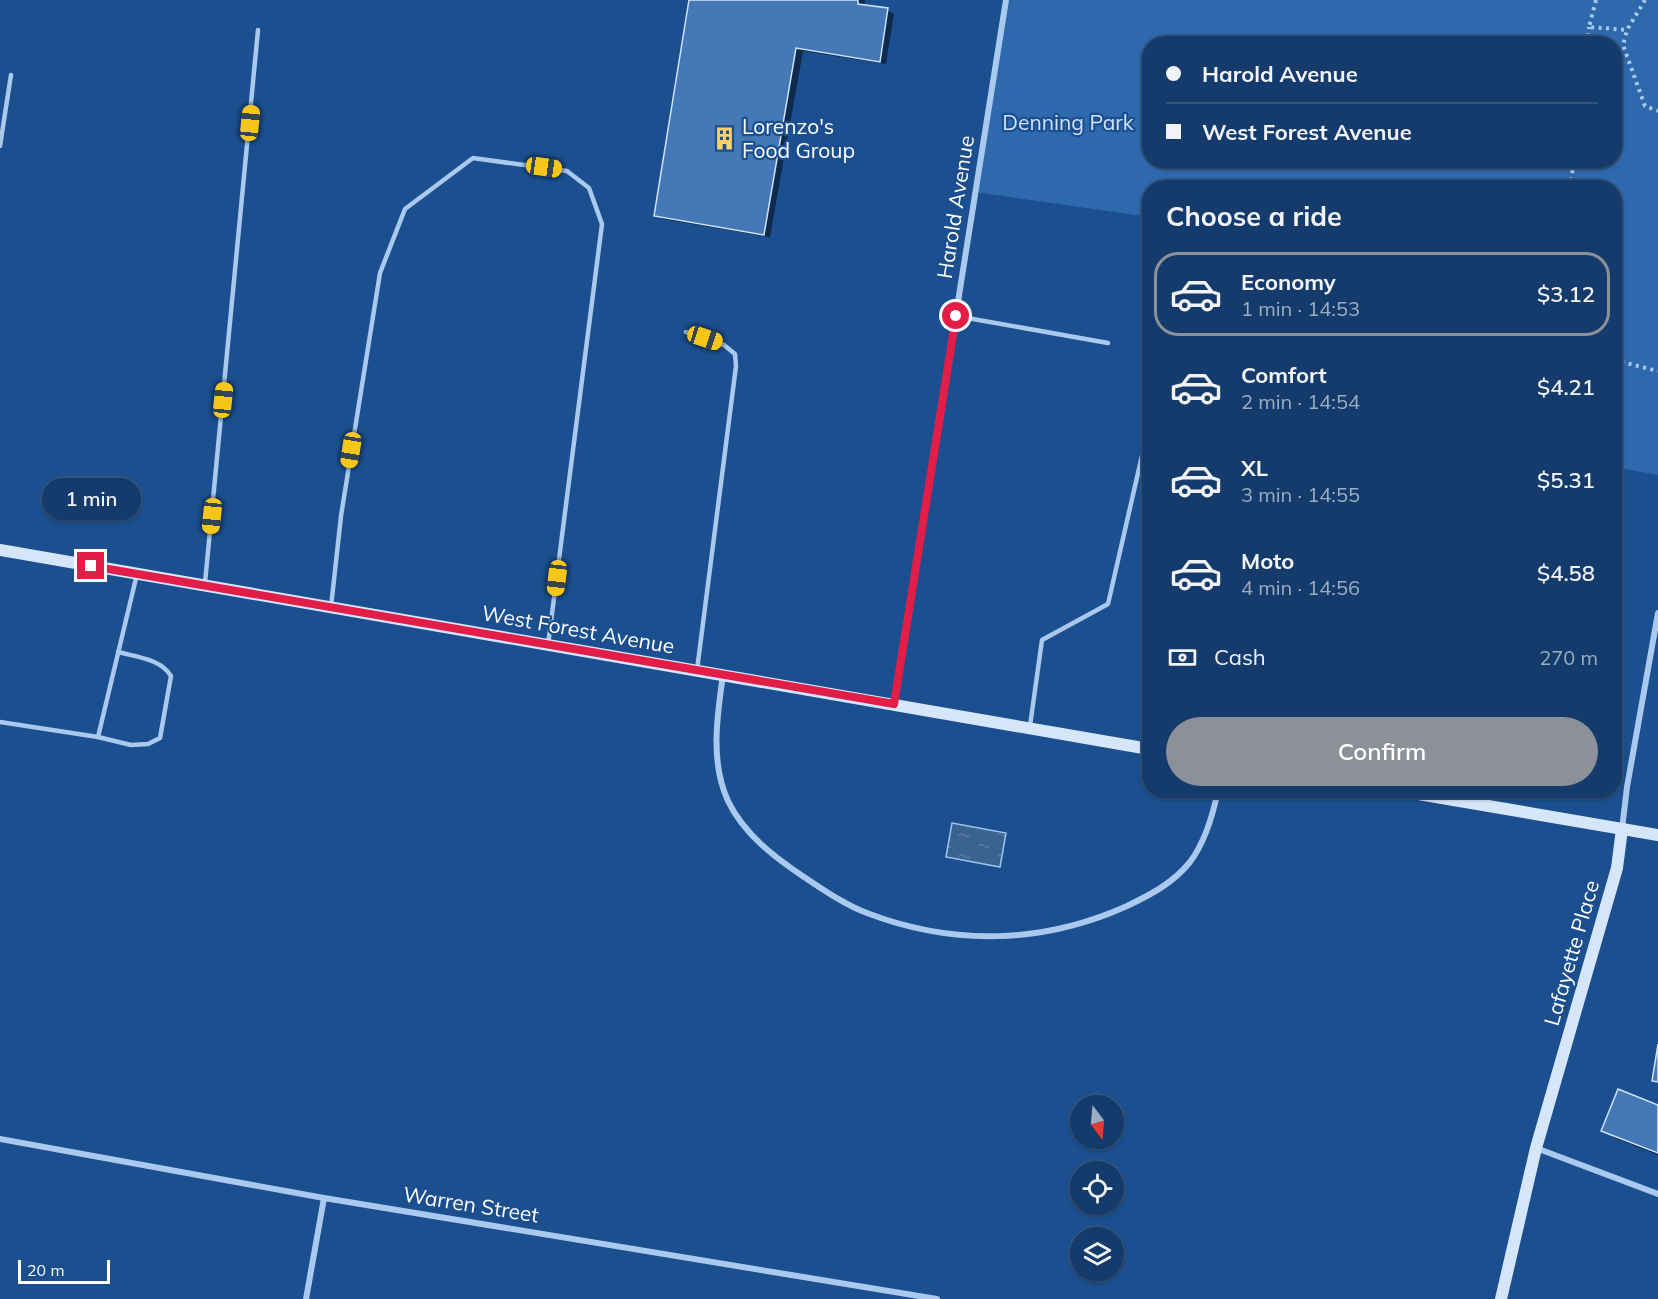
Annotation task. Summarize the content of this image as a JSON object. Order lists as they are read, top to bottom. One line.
{"streets":{"street":["Harold Avenue","West Forest Avenue","Lafayette Place","Warren Street"]},"crossings":[["Harold Avenue","West Forest Avenue"]],"parks":["Denning Park"],"places":{"building":["Lorenzo's Food Group"]},"scale_bar":"20 m","north":"bottom","page":{"banner":["Harold Avenue","West Forest Avenue"],"heading":"Choose a ride","list":[{"name":"Economy","note":"1 min · 14:53","value":"$3.12"},{"name":"Comfort","note":"2 min · 14:54","value":"$4.21"},{"name":"XL","note":"3 min · 14:55","value":"$5.31"},{"name":"Moto","note":"4 min · 14:56","value":"$4.58"}],"bubble":"1 min","pay":["Cash","270 m"],"buttons":"Confirm","scale":"20 m"}}
